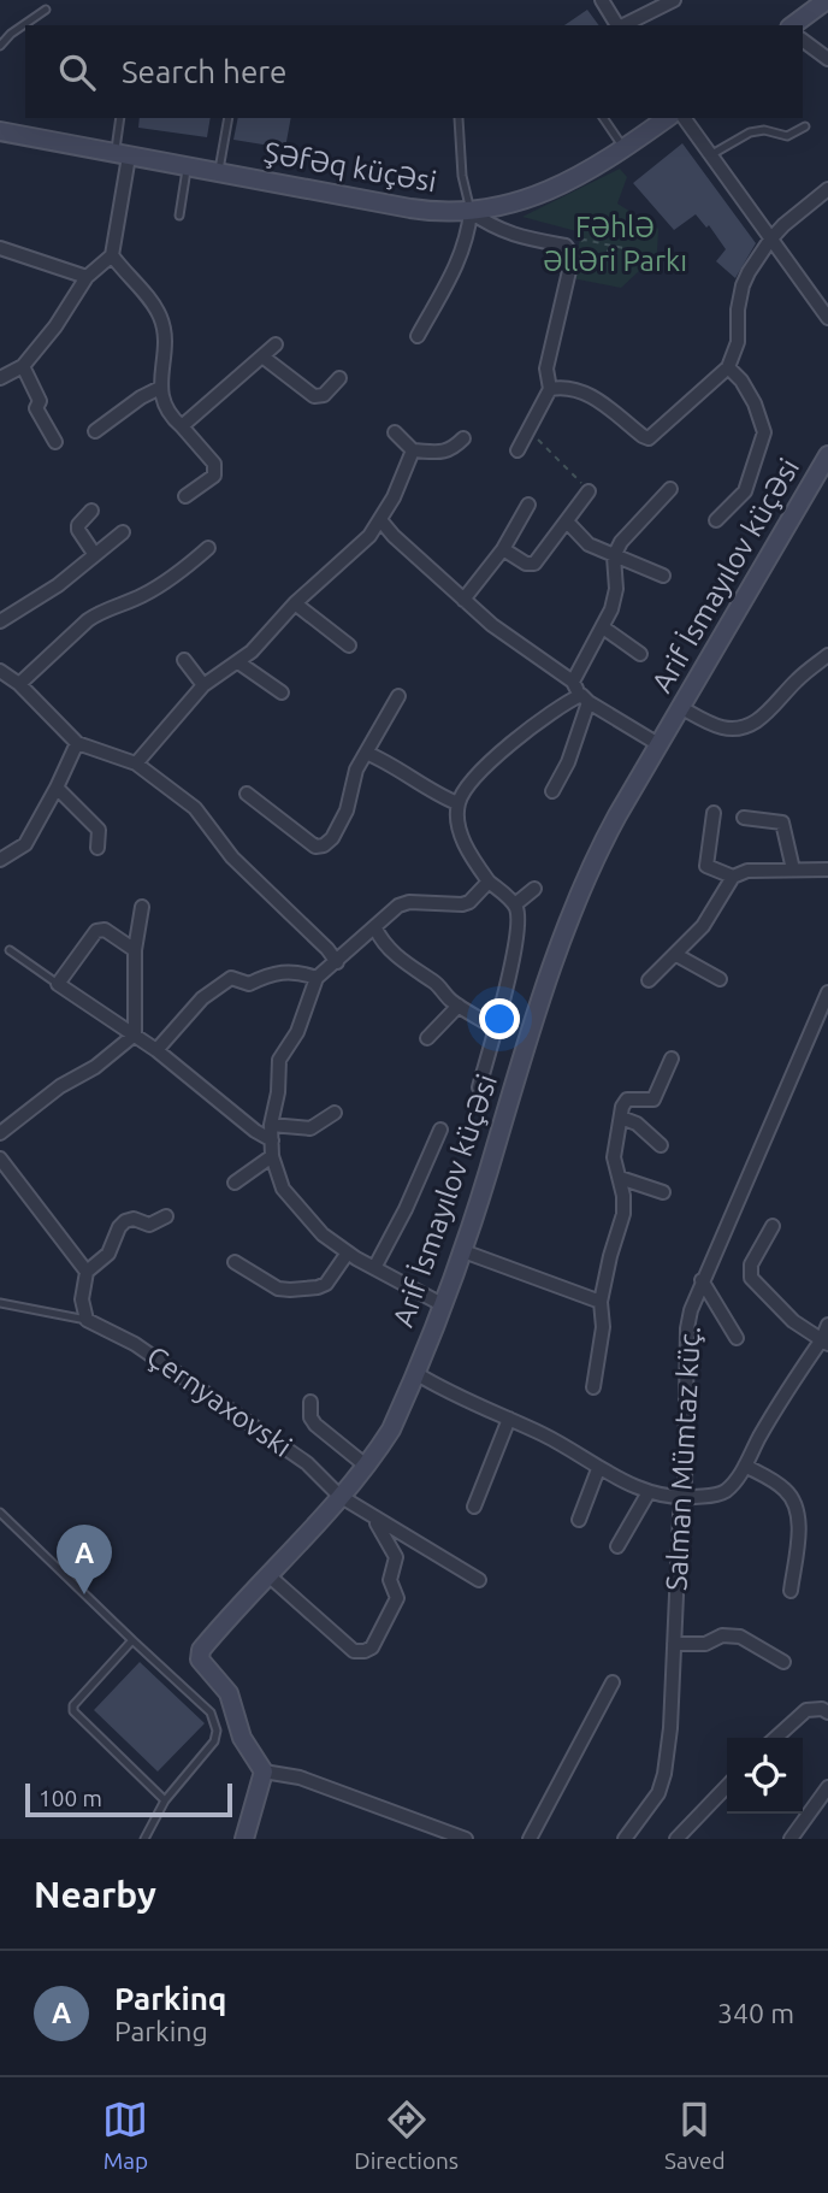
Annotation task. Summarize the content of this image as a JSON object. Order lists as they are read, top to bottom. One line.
{"streets":{"street":["Şəfəq küçəsi","Arif İsmayılov küçəsi","Çernyaxovski","Salman Mümtaz küç."]},"crossings":[["Arif İsmayılov küçəsi","Çernyaxovski"]],"parks":["Fəhlə Əlləri Parkı"],"scale_bar":"100 m","page":{"search":"Search here","pins":"A","scale":"100 m","heading":"Nearby","list":[{"mark":"A","name":"Parkinq","note":"Parking","value":"340 m"}],"nav":["Map","Directions","Saved"]}}
